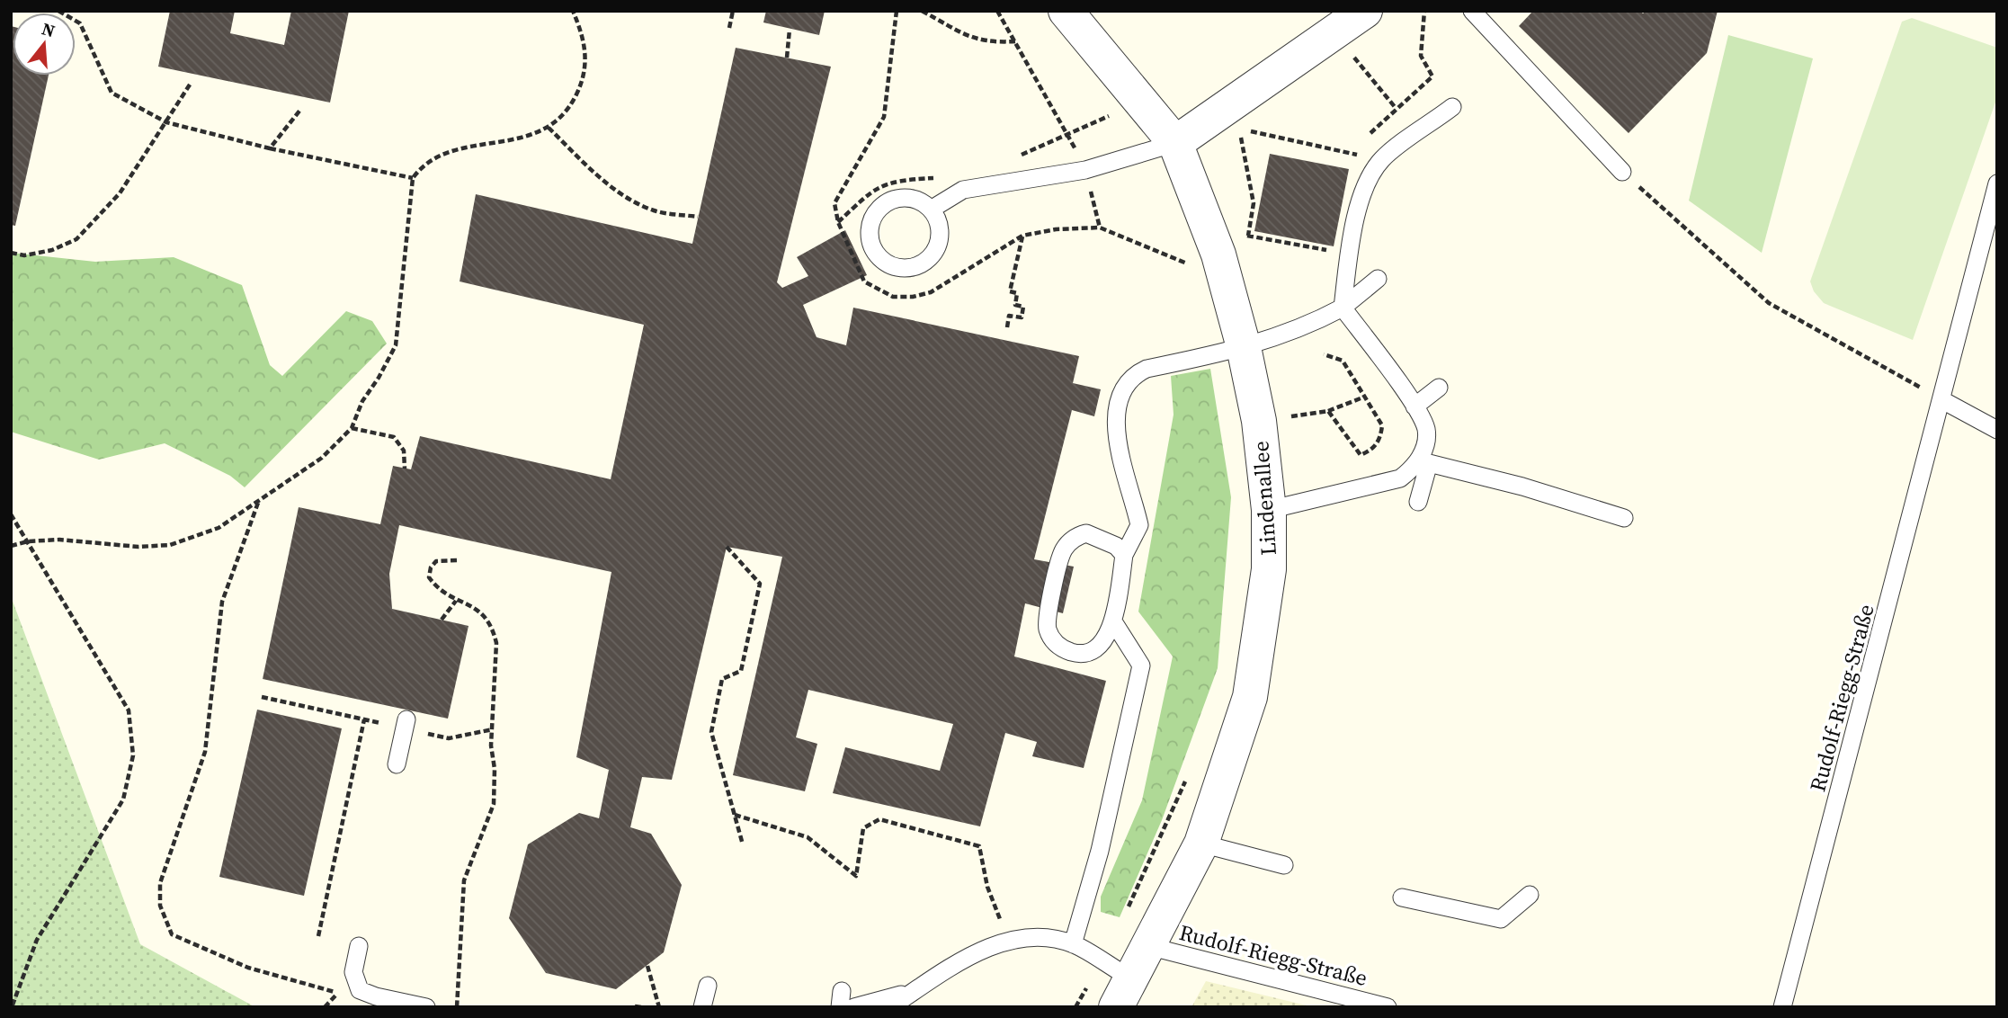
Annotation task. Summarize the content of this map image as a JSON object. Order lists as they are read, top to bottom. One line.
{"streets":{"street":["Lindenallee"],"lane":["Rudolf-Riegg-Straße"]},"crossings":[["Lindenallee","Rudolf-Riegg-Straße"]],"north":"top"}
